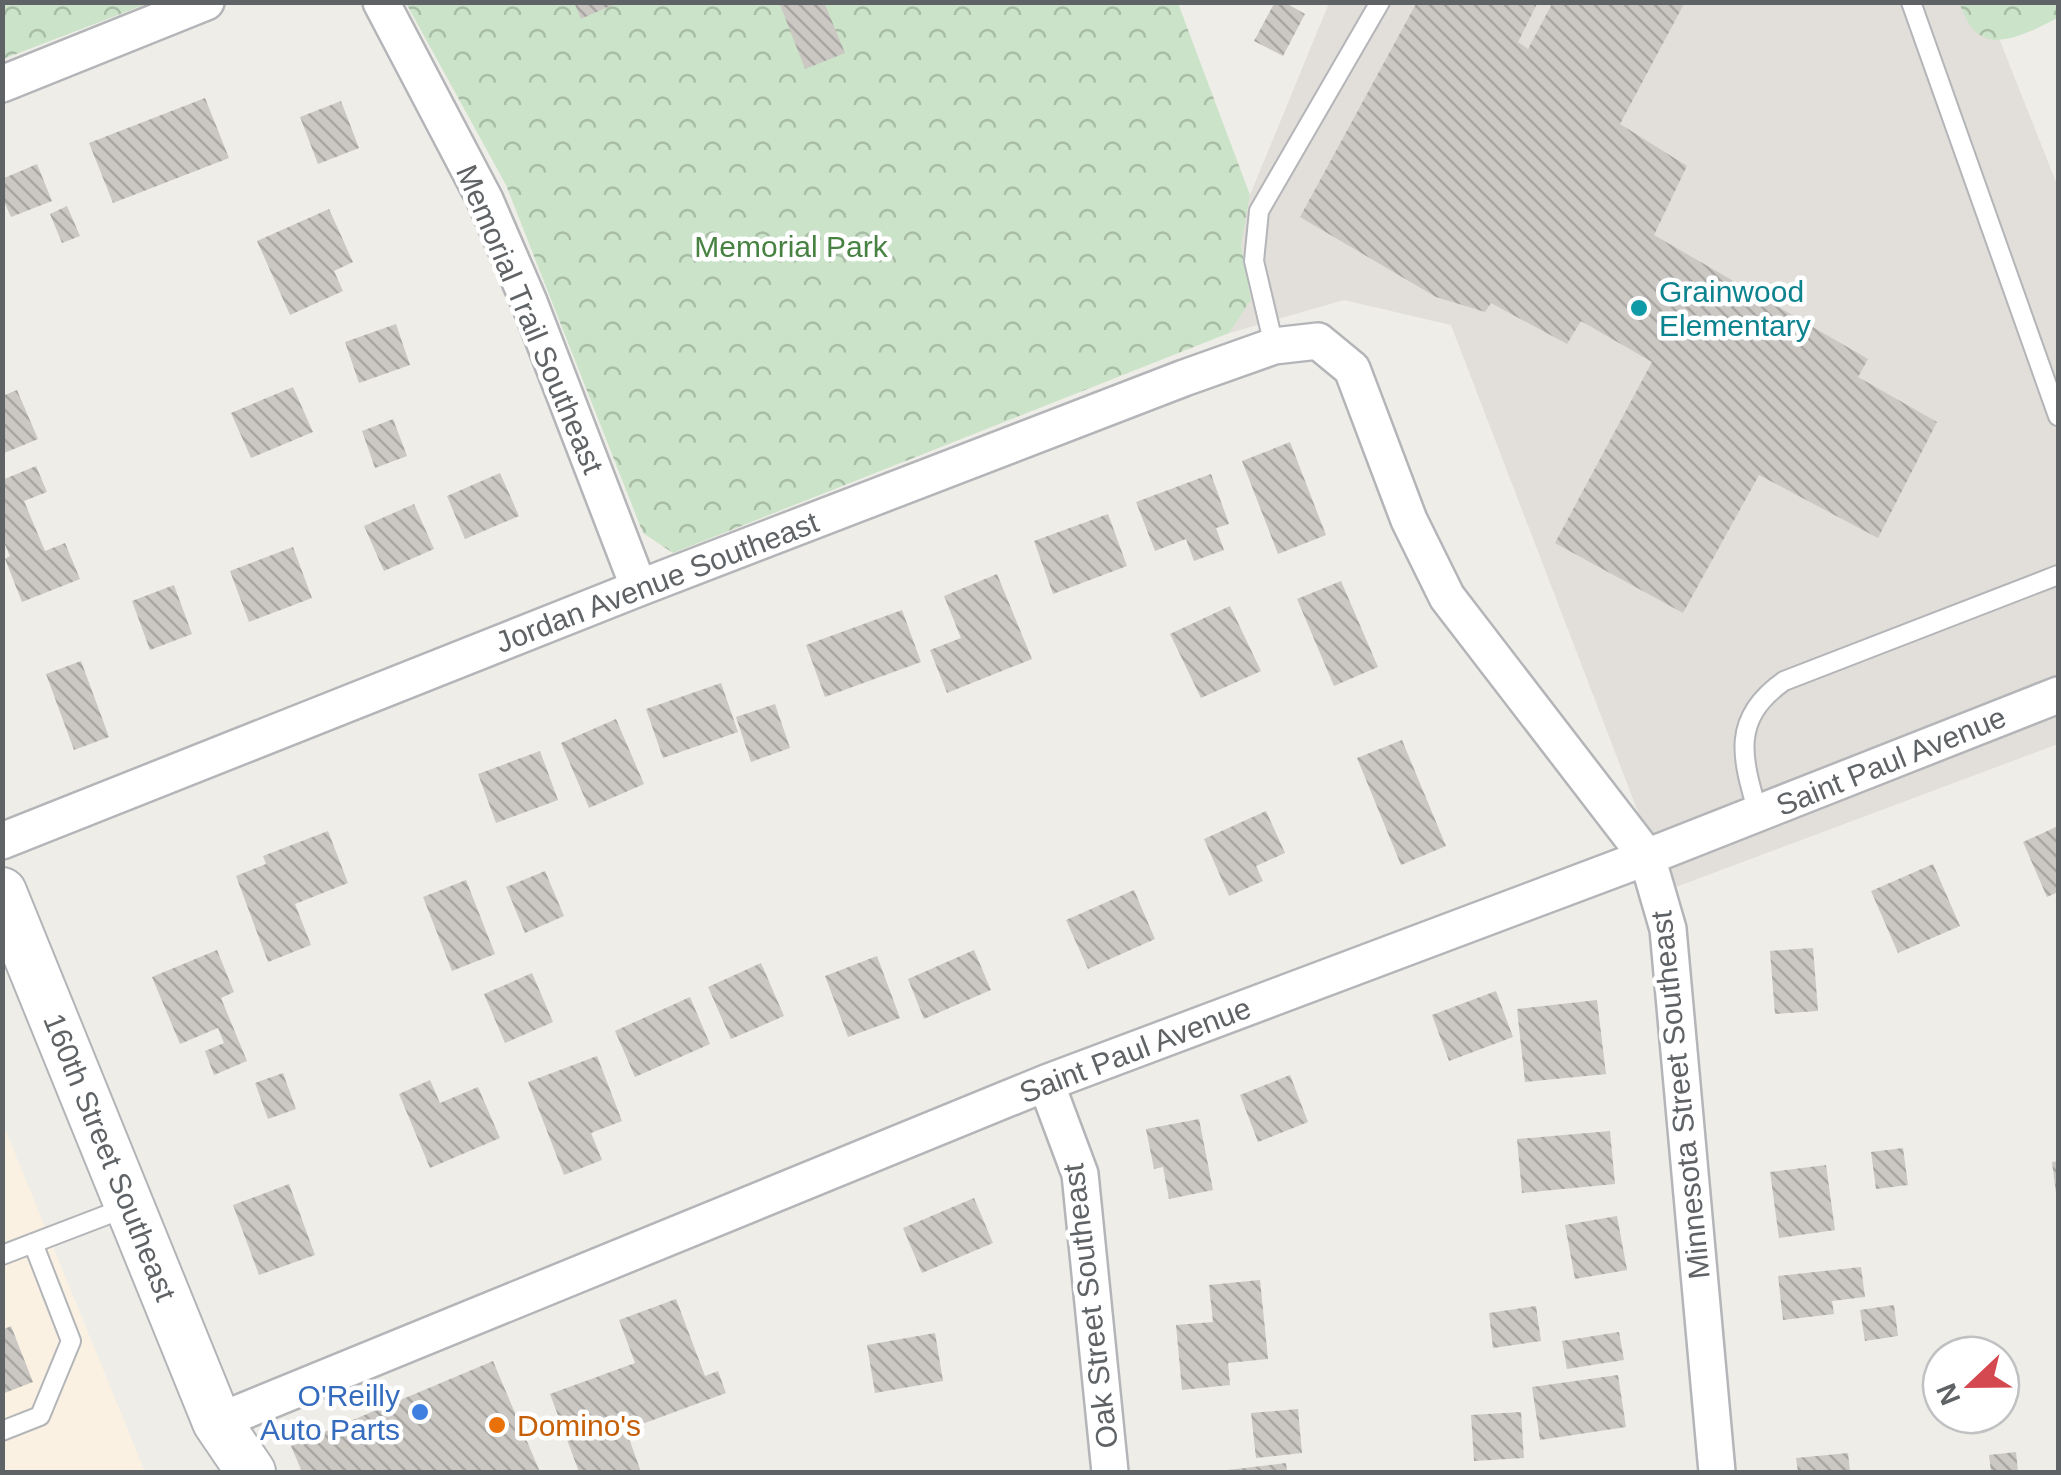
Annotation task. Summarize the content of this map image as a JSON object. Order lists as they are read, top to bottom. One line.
{"streets":{"street":["Memorial Trail Southeast","Jordan Avenue Southeast","Saint Paul Avenue","Minnesota Street Southeast","160th Street Southeast","Oak Street Southeast"]},"crossings":[["Memorial Trail Southeast","Jordan Avenue Southeast"],["Jordan Avenue Southeast","Minnesota Street Southeast"],["Saint Paul Avenue","Minnesota Street Southeast"],["Saint Paul Avenue","160th Street Southeast"],["Saint Paul Avenue","Oak Street Southeast"]],"parks":["Memorial Park"],"places":["Grainwood Elementary","O'Reilly Auto Parts","Domino's"],"north":"left"}
